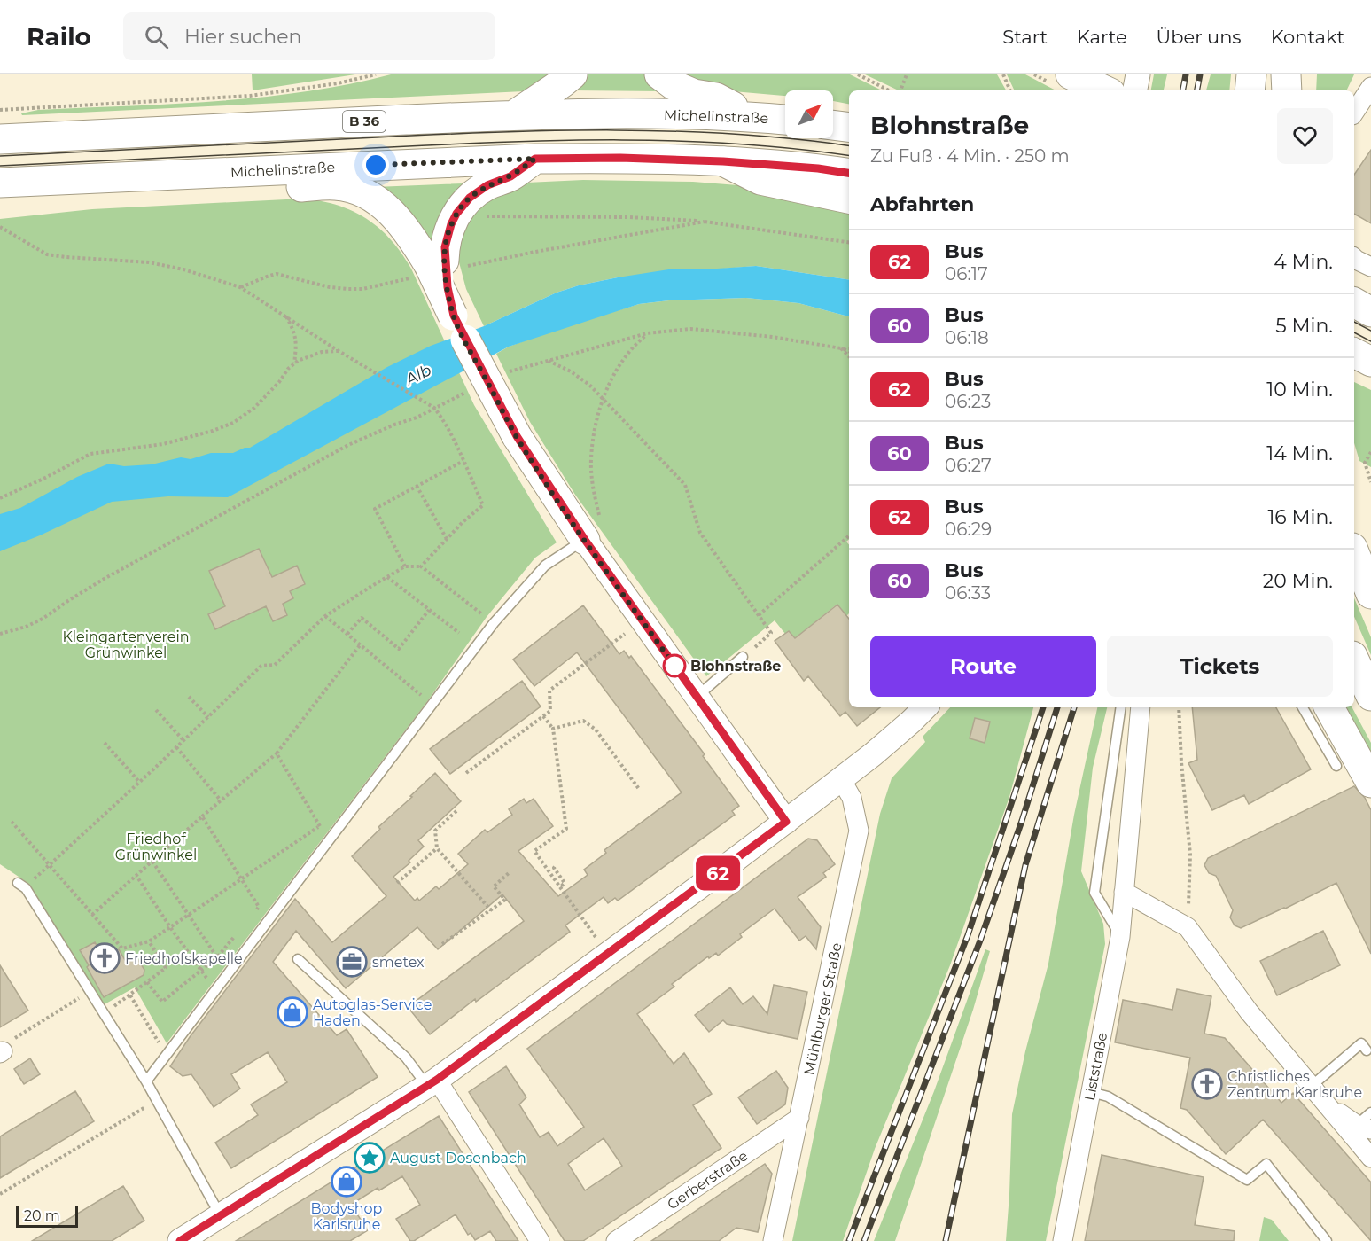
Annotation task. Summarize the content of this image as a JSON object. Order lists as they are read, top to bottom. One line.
{"streets":{"main road":["Michelinstraße","B 36"],"street":["Mühlburger Straße","Liststraße","Gerberstraße"]},"crossings":[["Mühlburger Straße","Gerberstraße"]],"water":["Alb"],"parks":["Kleingartenverein Grünwinkel","Friedhof Grünwinkel"],"places":{"other":["Blohnstraße"],"church":["Friedhofskapelle","Christliches Zentrum Karlsruhe"],"office":["smetex"],"shop":["Autoglas-Service Haden","Bodyshop Karlsruhe"],"place":["August Dosenbach"]},"lines":["bus line 62"],"scale_bar":"20 m","north":"top right","page":{"header":"Railo","search":"Hier suchen","nav":["Start","Karte","Über uns","Kontakt"],"on_map":"62","heading":[["Blohnstraße","Zu Fuß · 4 Min. · 250 m"],"Abfahrten"],"list":[{"mark":"62","name":"Bus","note":"06:17","value":"4 Min."},{"mark":"60","name":"Bus","note":"06:18","value":"5 Min."},{"mark":"62","name":"Bus","note":"06:23","value":"10 Min."},{"mark":"60","name":"Bus","note":"06:27","value":"14 Min."},{"mark":"62","name":"Bus","note":"06:29","value":"16 Min."},{"mark":"60","name":"Bus","note":"06:33","value":"20 Min."}],"buttons":["Route","Tickets"],"scale":"20 m"}}
